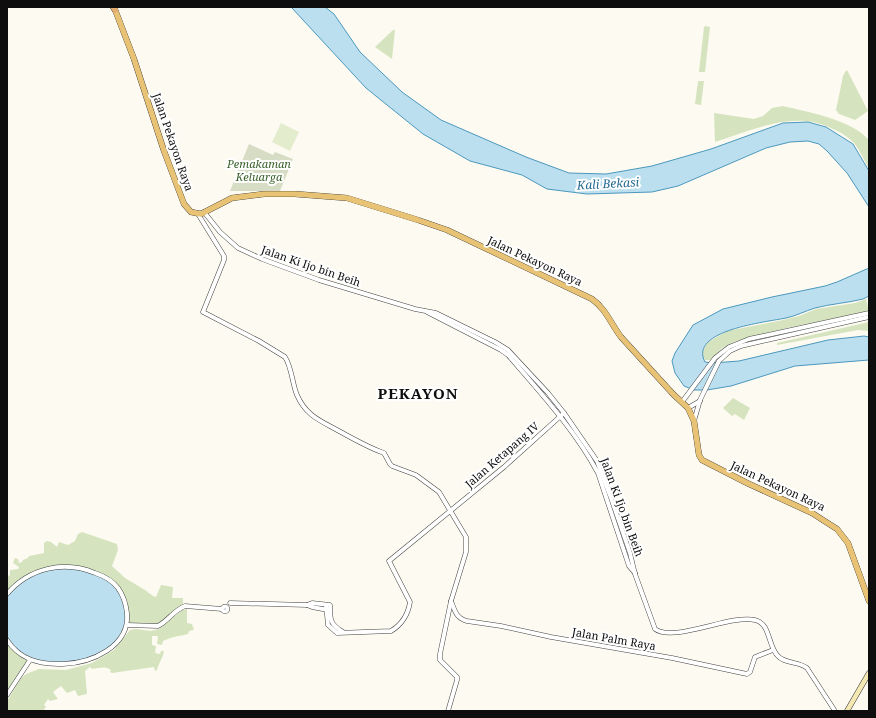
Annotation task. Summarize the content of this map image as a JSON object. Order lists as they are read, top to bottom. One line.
{"streets":{"main road":["Jalan Pekayon Raya"],"street":["Jalan Ki Ijo bin Beih","Jalan Ketapang IV","Jalan Palm Raya"]},"crossings":[["Jalan Pekayon Raya","Jalan Ki Ijo bin Beih"],["Jalan Ki Ijo bin Beih","Jalan Ketapang IV"],["Jalan Ki Ijo bin Beih","Jalan Palm Raya"]],"districts":["PEKAYON"],"water":["Kali Bekasi"],"parks":["Pemakaman Keluarga"]}
